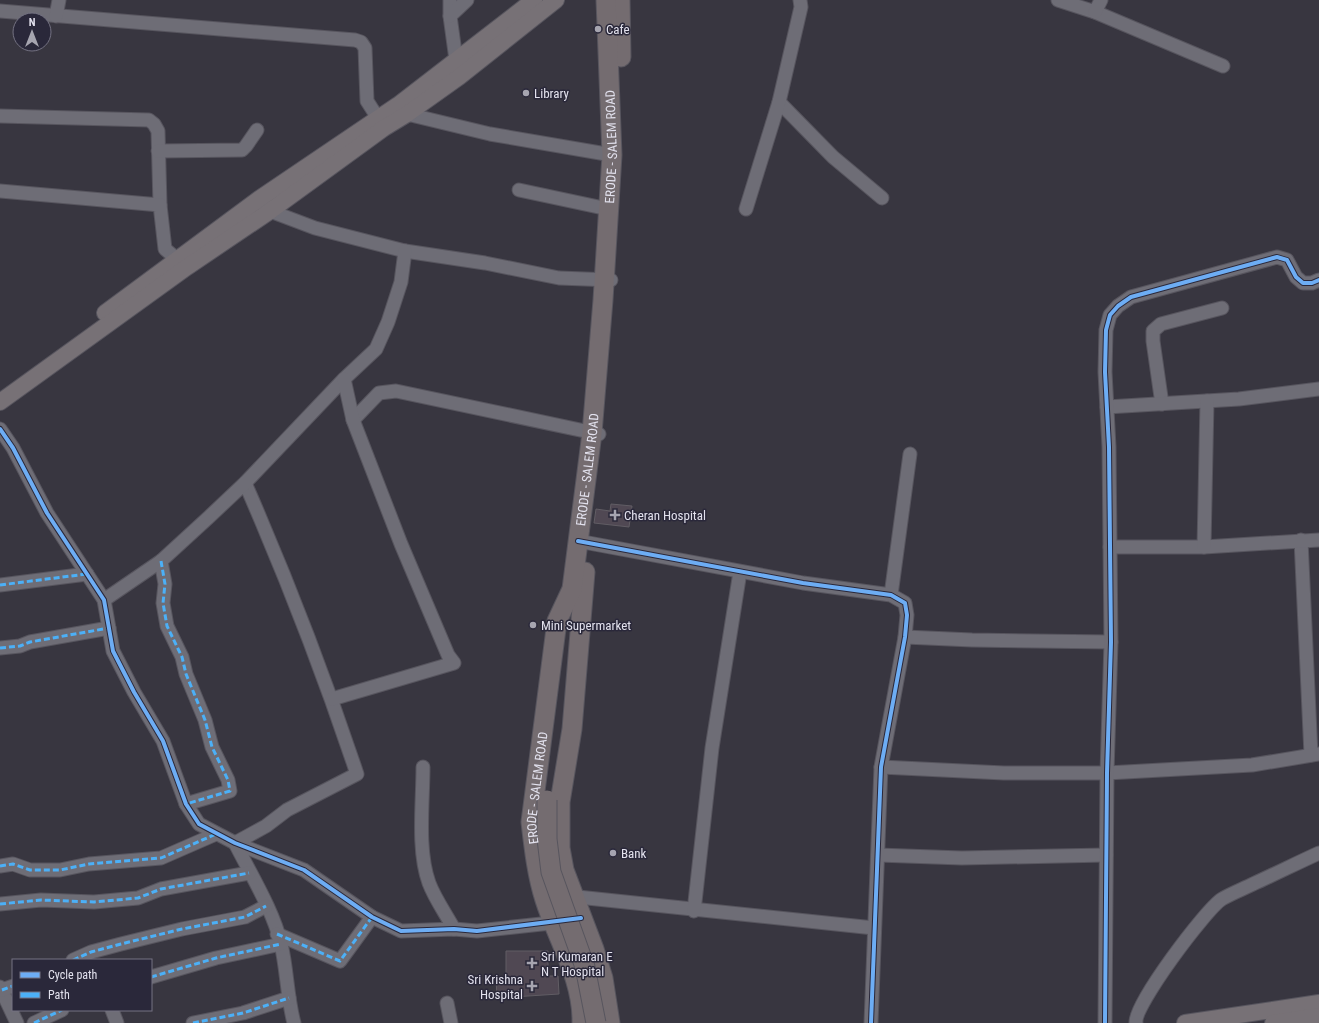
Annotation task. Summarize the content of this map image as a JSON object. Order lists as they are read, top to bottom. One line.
{"streets":{"highway":["ERODE - SALEM ROAD"]},"places":{"other":["Cafe","Library","Mini Supermarket","Bank"],"health":["Cheran Hospital","Sri Kumaran E N T Hospital","Sri Krishna Hospital"]},"legend":["Cycle path","Path"],"north":"top"}
